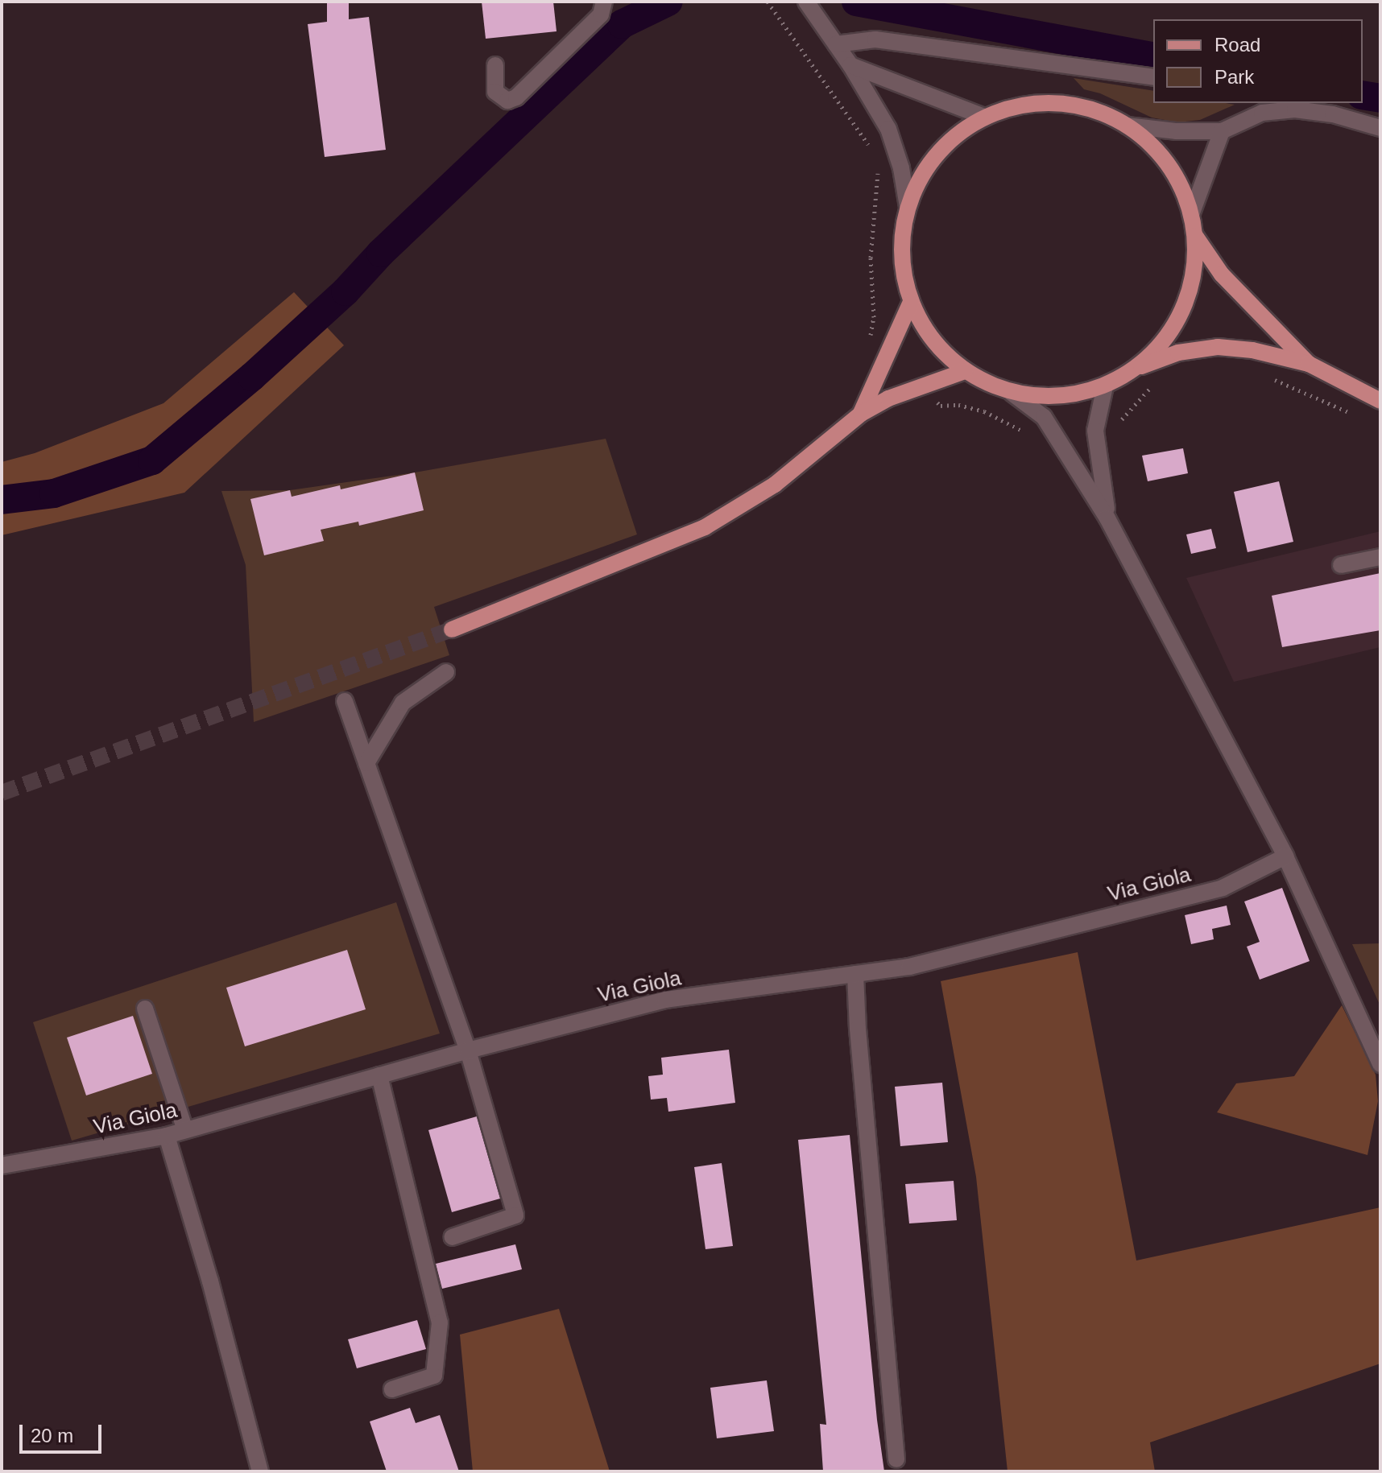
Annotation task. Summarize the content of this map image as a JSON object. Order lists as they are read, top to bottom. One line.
{"streets":{"street":["Via Giola"]},"legend":["Road","Park"],"scale_bar":"20 m"}
